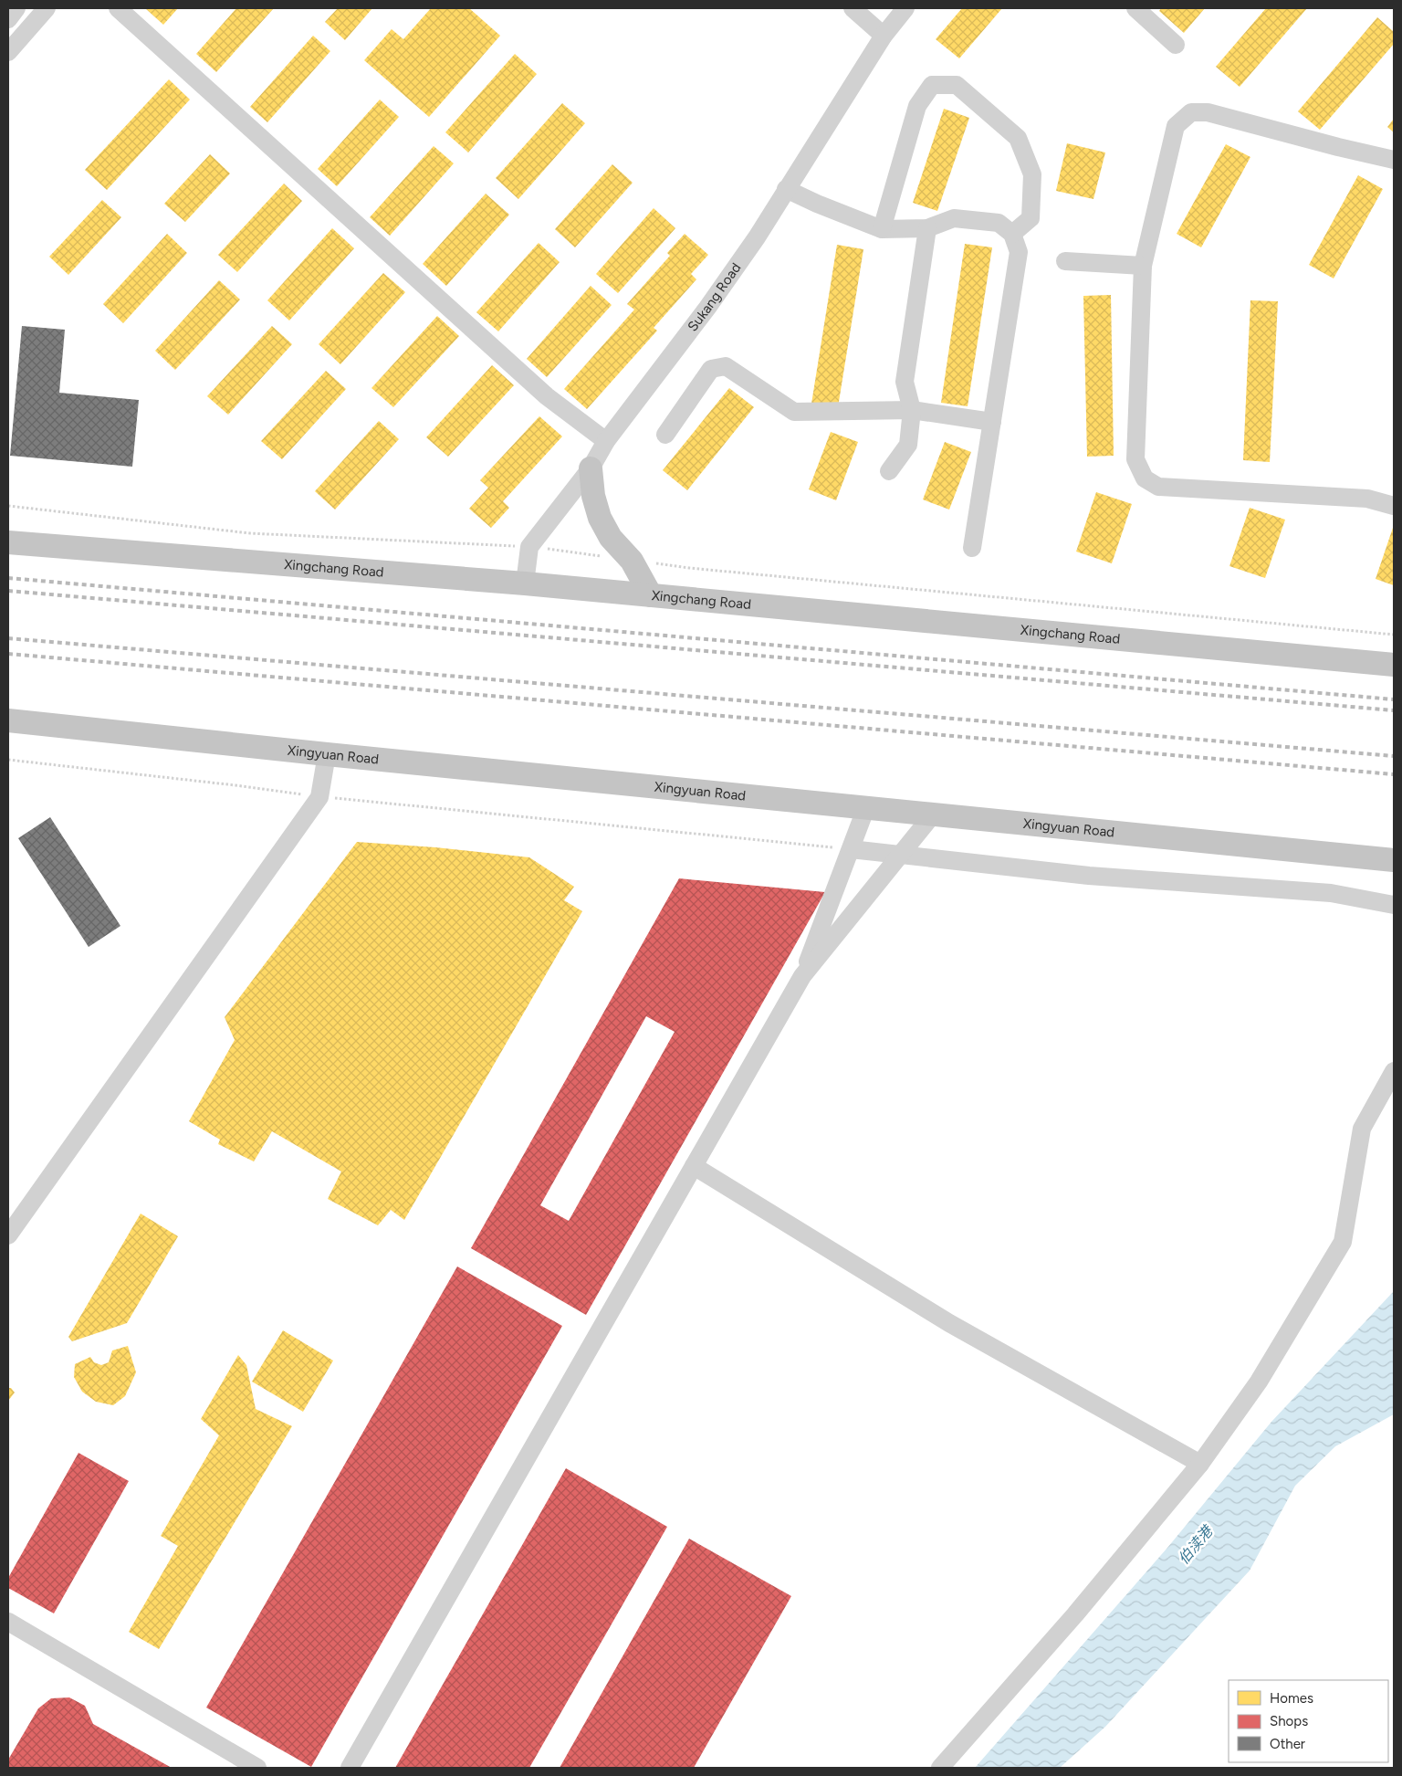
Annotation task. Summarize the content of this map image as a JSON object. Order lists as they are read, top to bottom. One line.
{"streets":{"main road":["Xingchang Road","Xingyuan Road"],"street":["Sukang Road"]},"water":["伯渎港"],"legend":["Homes","Shops","Other"]}
